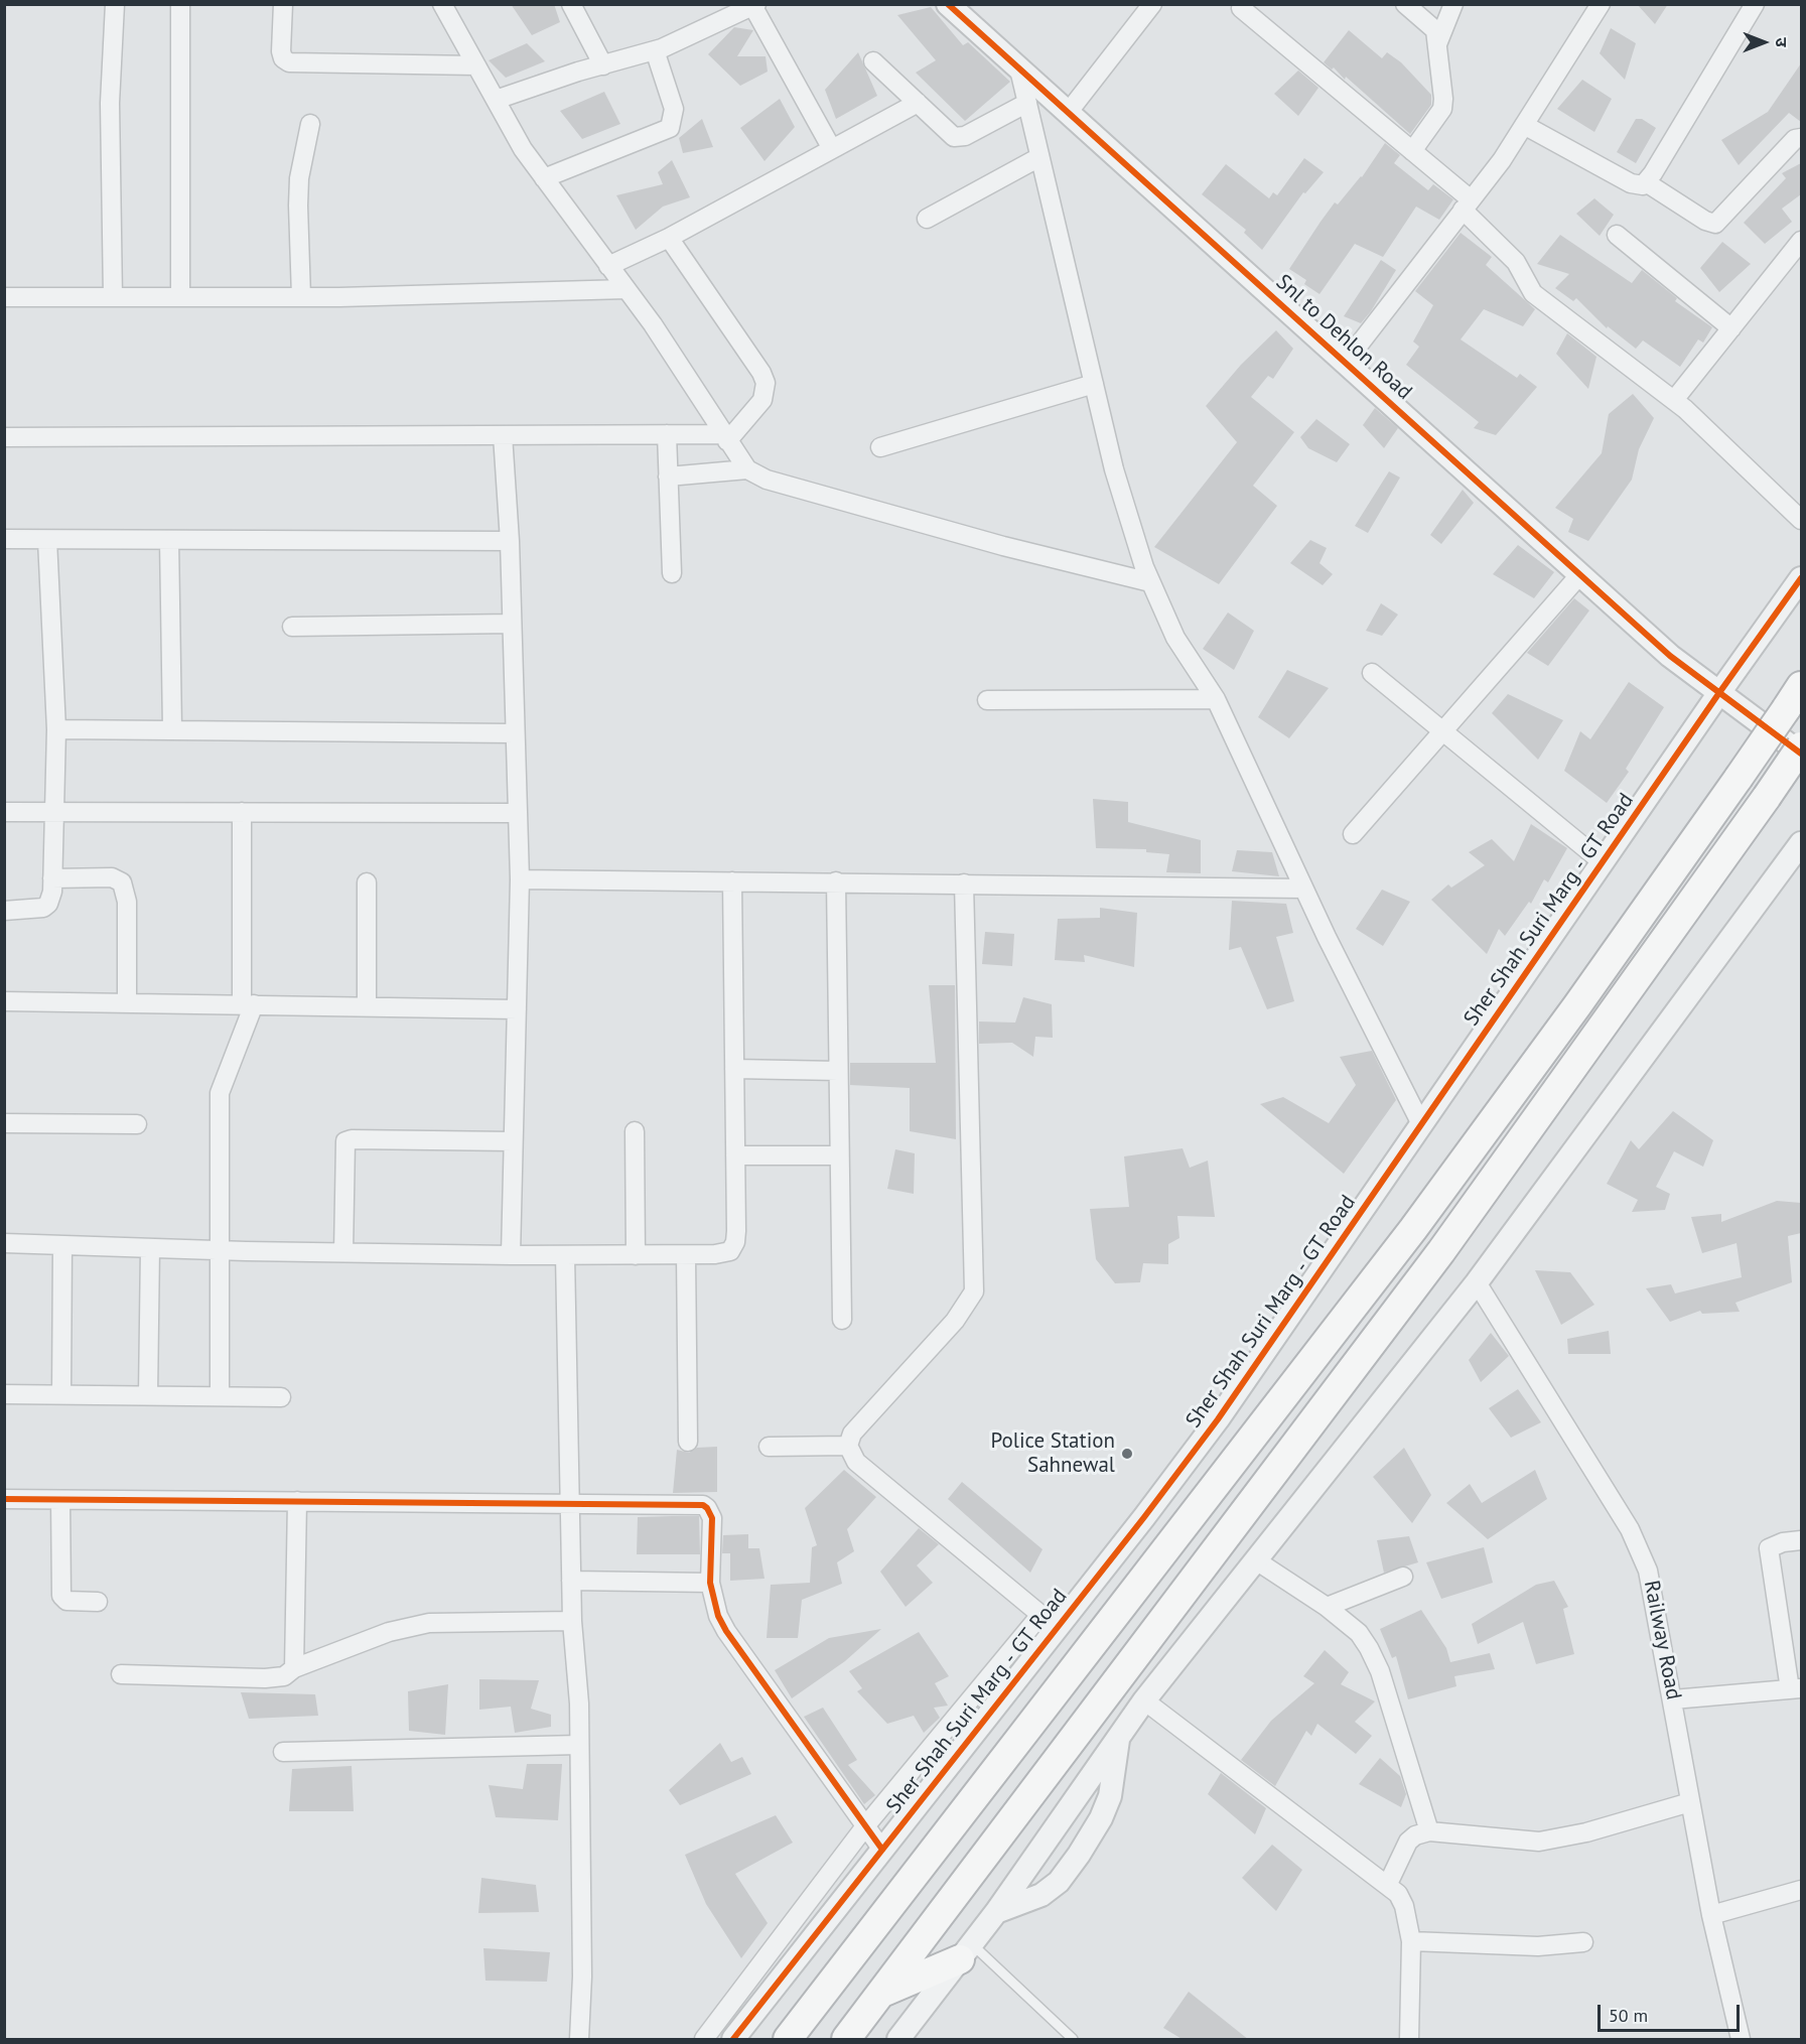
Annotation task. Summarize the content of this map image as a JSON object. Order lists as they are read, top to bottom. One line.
{"streets":{"street":["Snl to Dehlon Road","Sher Shah Suri Marg - GT Road","Railway Road"]},"crossings":[["Snl to Dehlon Road","Sher Shah Suri Marg - GT Road"]],"places":["Police Station Sahnewal"],"scale_bar":"50 m","north":"right"}
